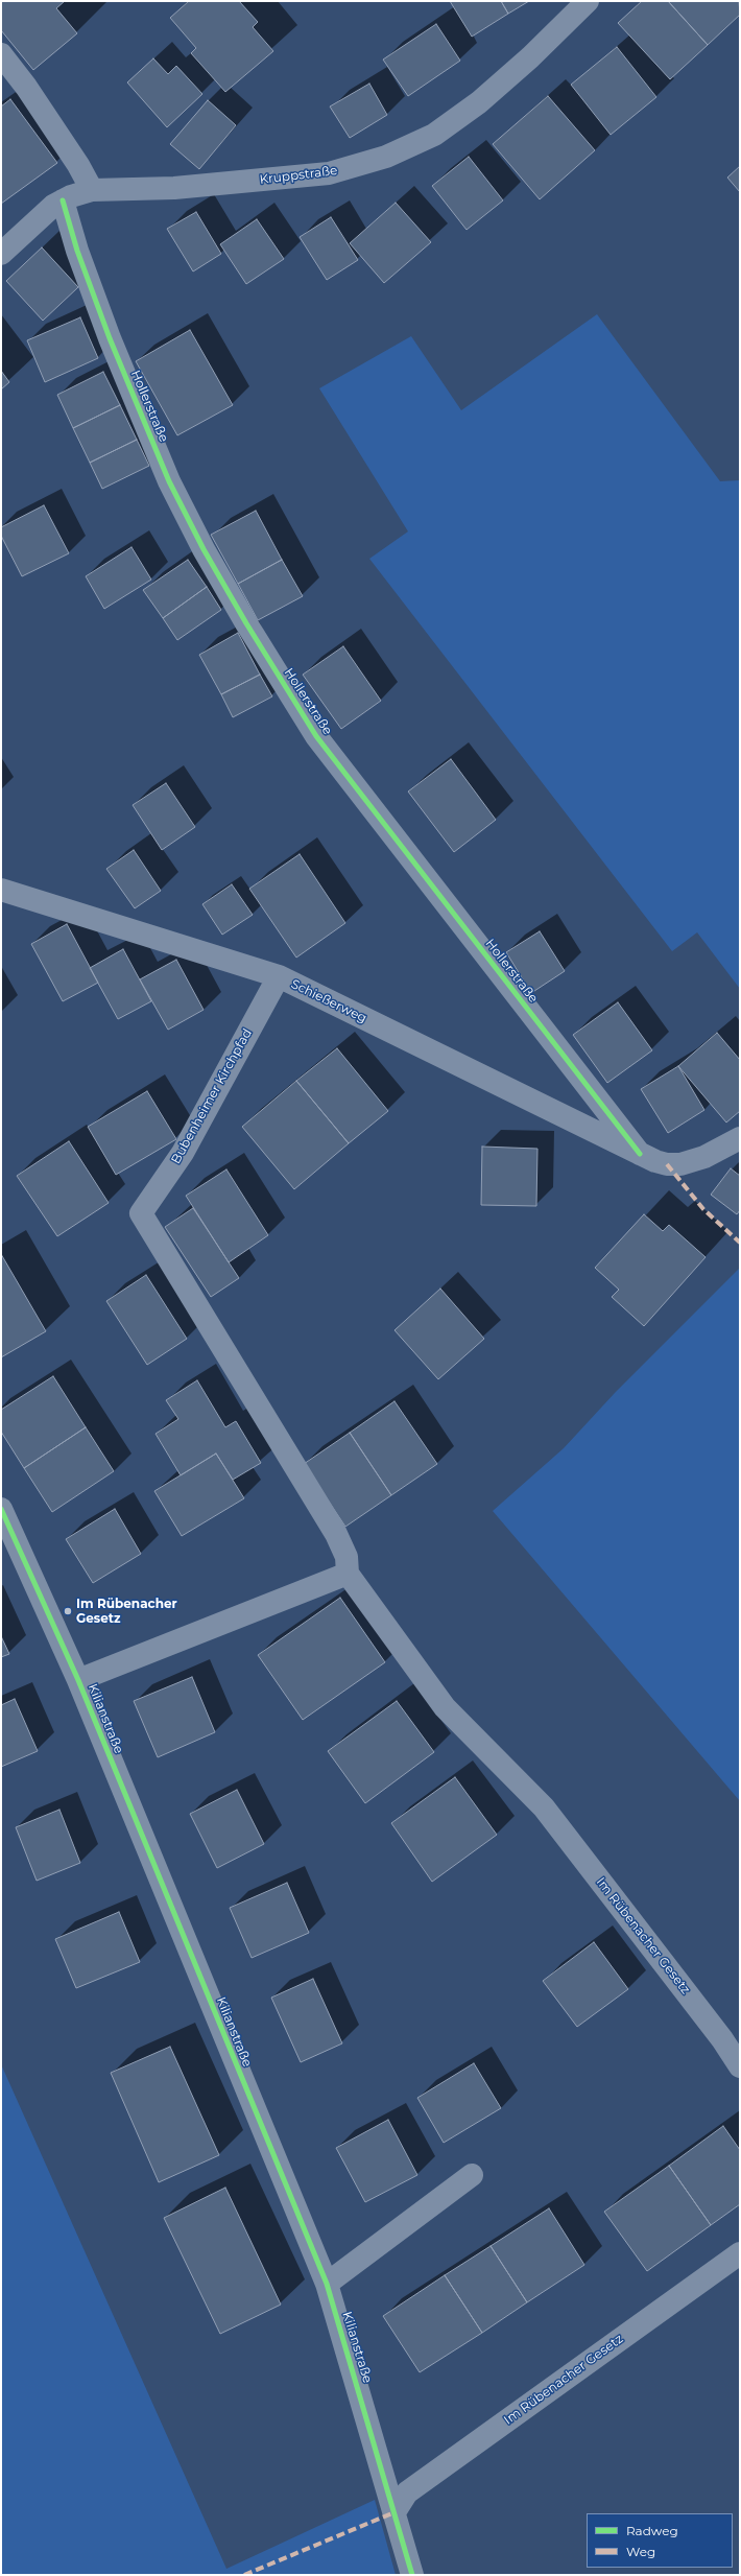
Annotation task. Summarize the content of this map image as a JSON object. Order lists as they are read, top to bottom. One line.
{"streets":{"street":["Kruppstraße","Hollerstraße","Schießerweg","Bubenheimer Kirchpfad","Kilianstraße","Im Rübenacher Gesetz"]},"crossings":[["Kruppstraße","Hollerstraße"],["Hollerstraße","Schießerweg"],["Schießerweg","Bubenheimer Kirchpfad"],["Bubenheimer Kirchpfad","Im Rübenacher Gesetz"],["Kilianstraße","Im Rübenacher Gesetz"]],"places":["Im Rübenacher Gesetz"],"legend":["Radweg","Weg"]}
